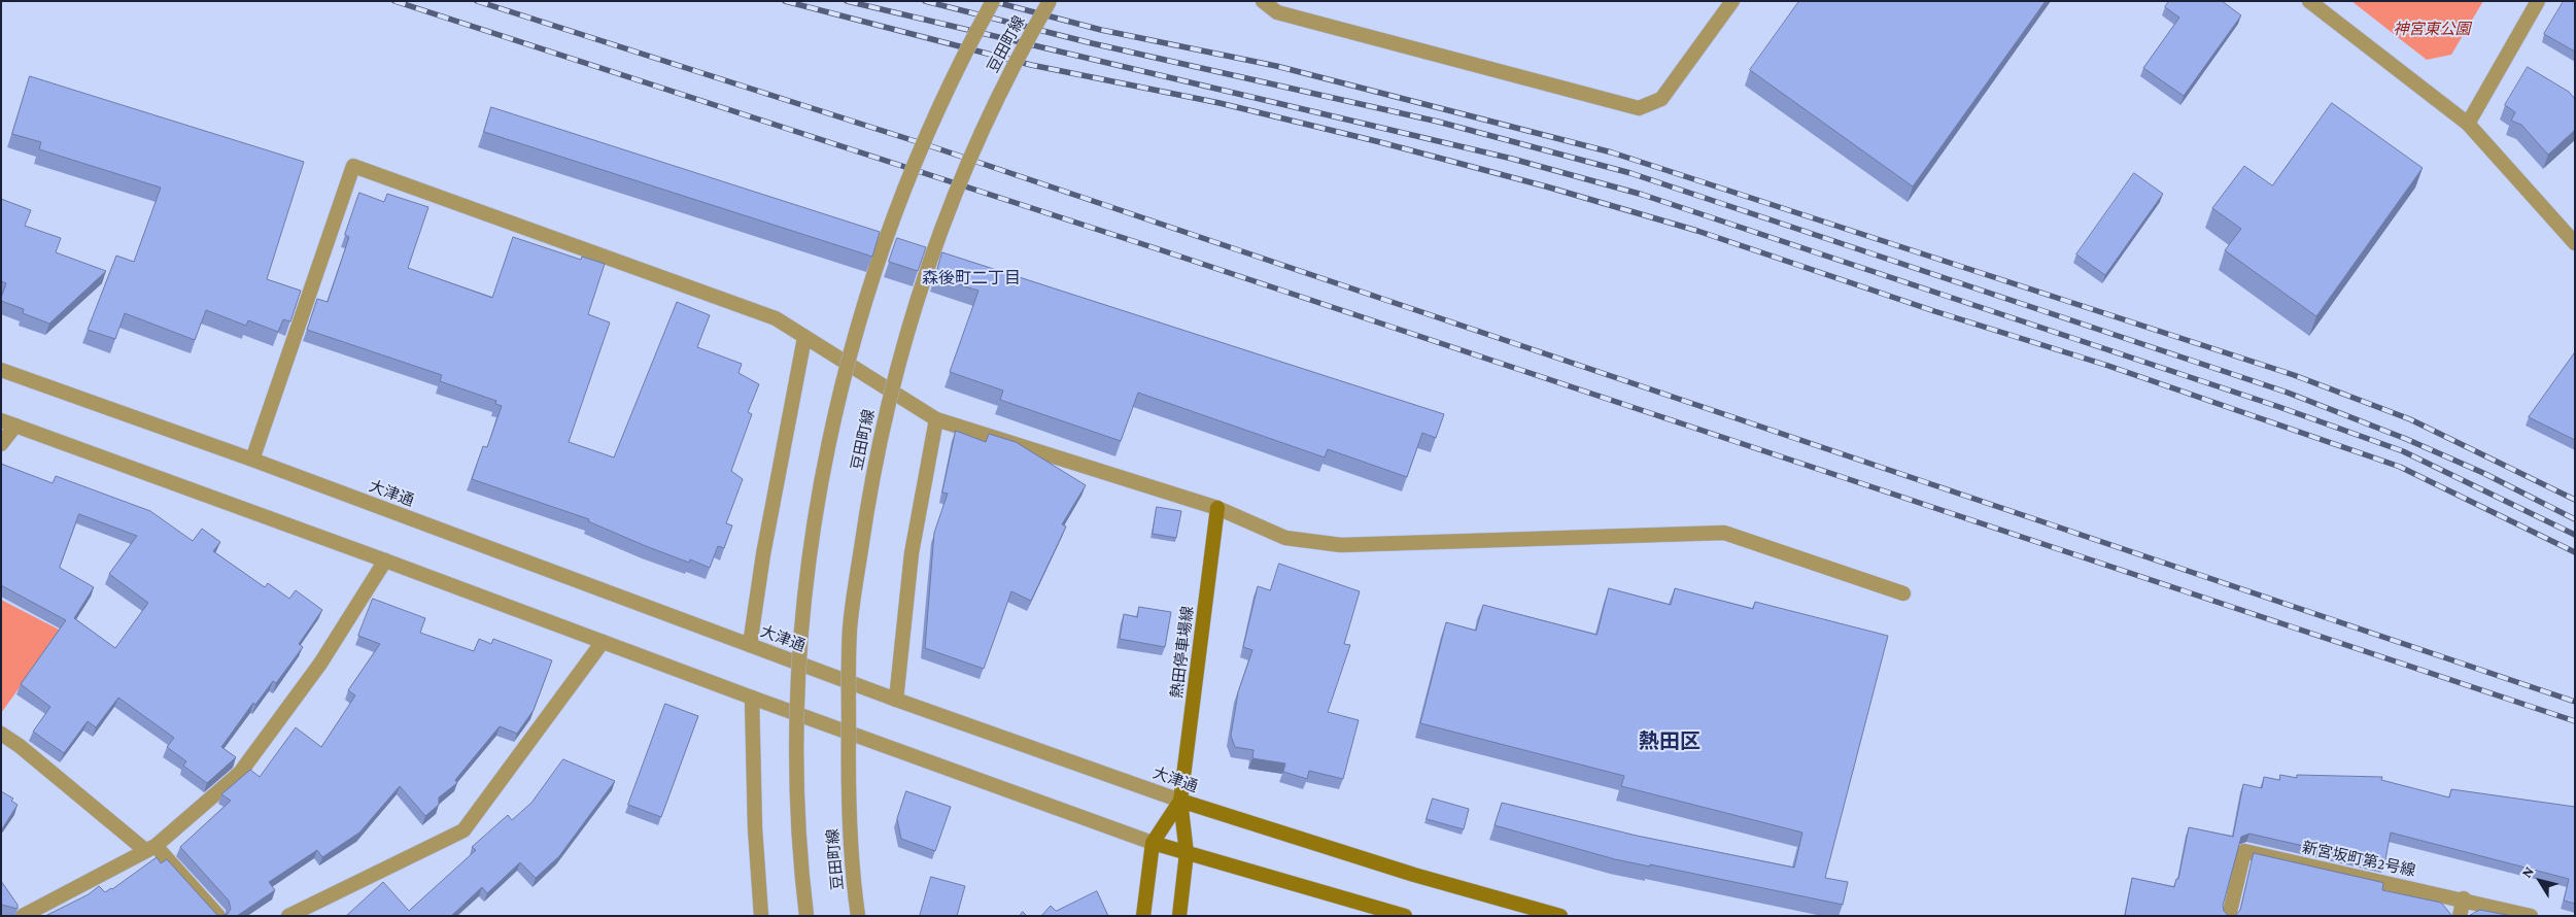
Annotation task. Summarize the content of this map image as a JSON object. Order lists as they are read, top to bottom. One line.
{"streets":{"main road":["大津通","熱田停車場線"],"street":["豆田町線","新宮坂町第2号線"]},"crossings":[["大津通","熱田停車場線"]],"districts":["森後町二丁目","熱田区"],"parks":["神宮東公園"],"north":"top left"}
